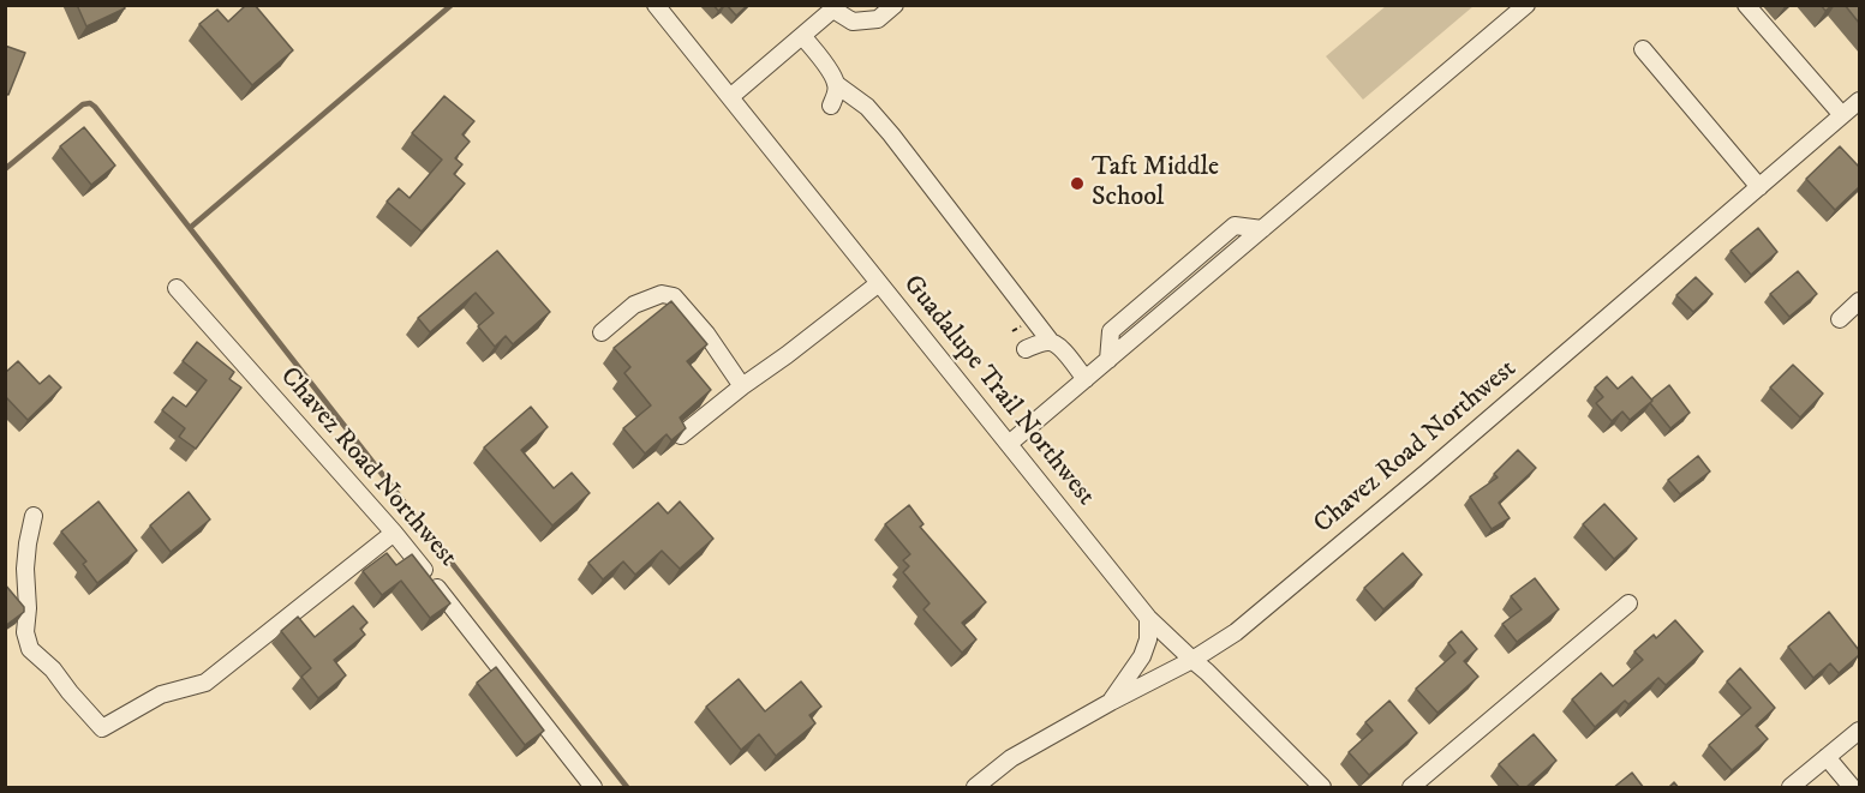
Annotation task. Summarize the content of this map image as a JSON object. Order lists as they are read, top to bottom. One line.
{"streets":{"street":["Guadalupe Trail Northwest","Chavez Road Northwest"]},"crossings":[["Guadalupe Trail Northwest","Chavez Road Northwest"]],"places":["Taft Middle School"]}
